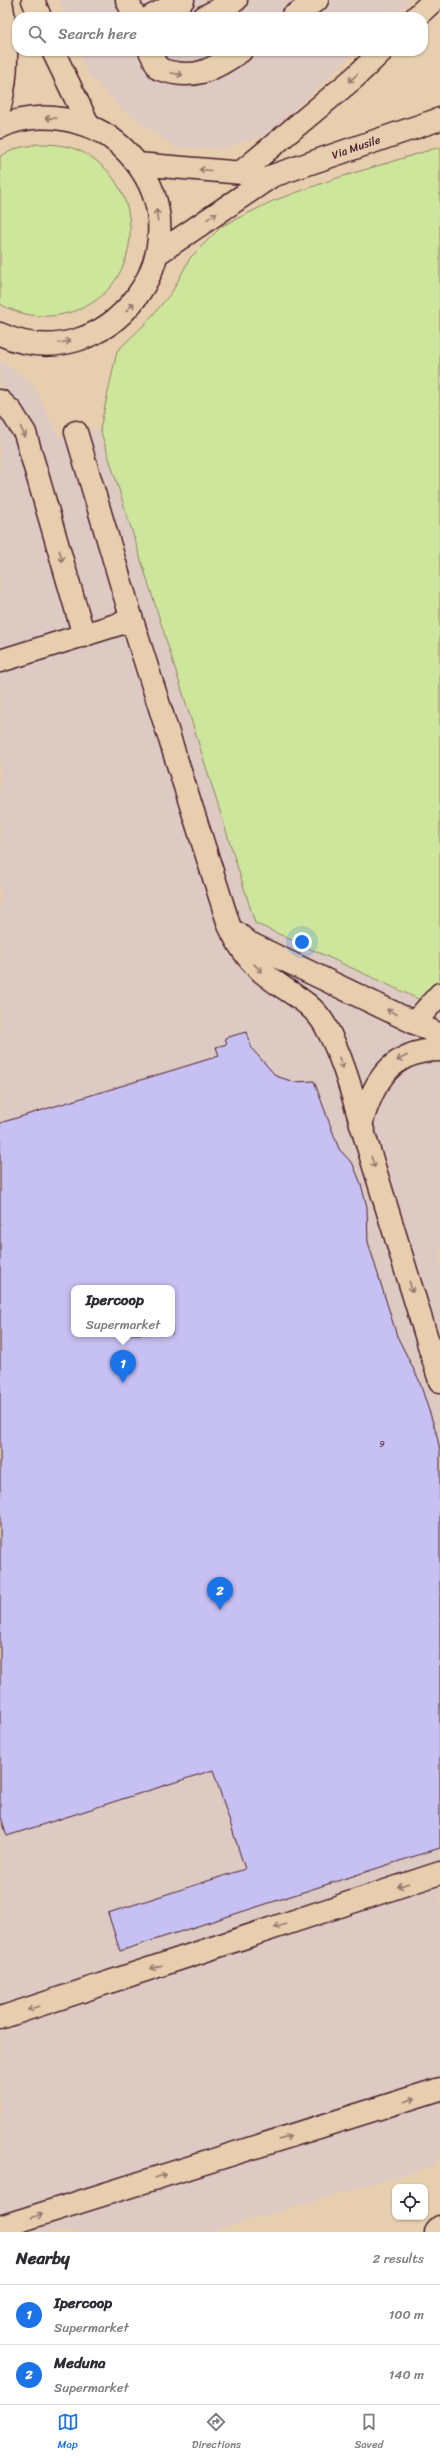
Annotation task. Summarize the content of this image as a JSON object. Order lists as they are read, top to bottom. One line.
{"streets":{"street":["Via Musile"]},"house_numbers":["9"],"page":{"search":"Search here","popup":["Ipercoop","Supermarket"],"pins":["1","2"],"heading":["Nearby","2 results"],"list":[{"mark":"1","name":"Ipercoop","note":"Supermarket","value":"100 m"},{"mark":"2","name":"Meduna","note":"Supermarket","value":"140 m"}],"nav":["Map","Directions","Saved"]}}
